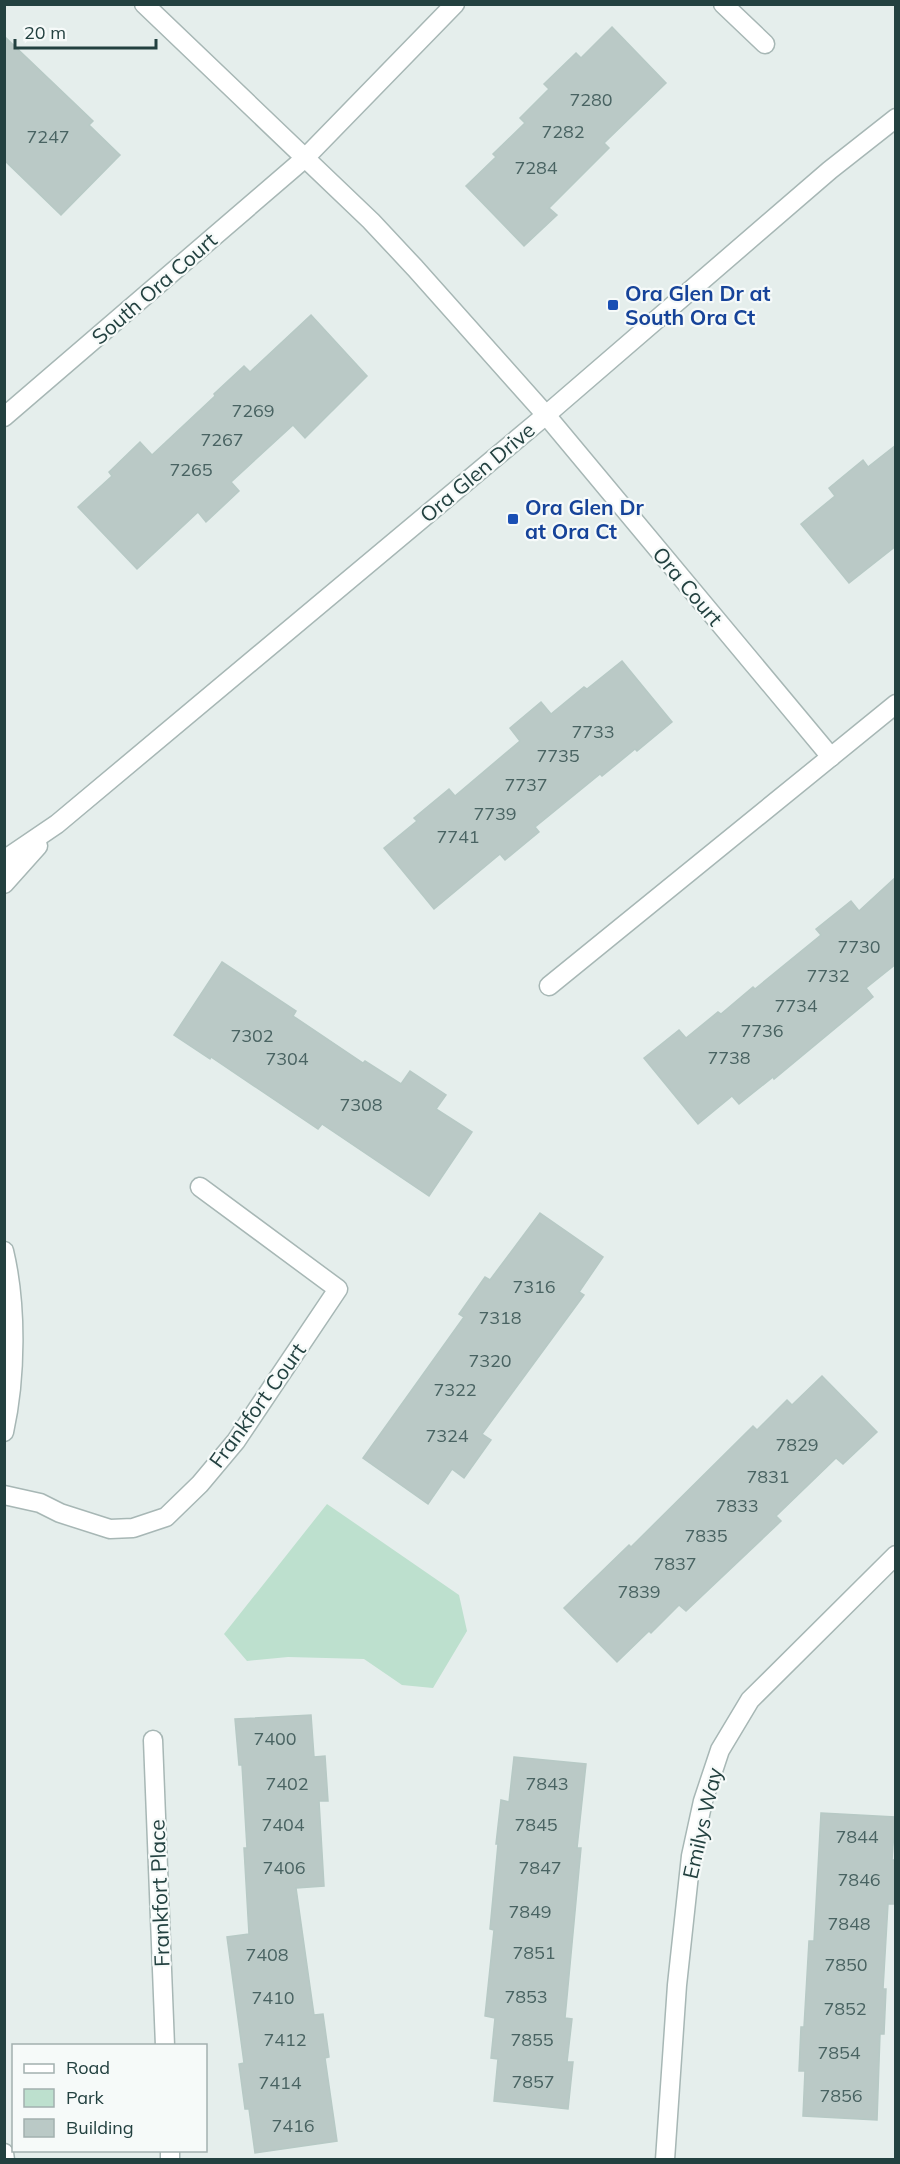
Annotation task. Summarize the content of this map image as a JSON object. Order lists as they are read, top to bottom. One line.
{"streets":{"street":["South Ora Court","Ora Glen Drive","Ora Court","Frankfort Court","Emilys Way","Frankfort Place"]},"crossings":[["Ora Glen Drive","Ora Court"]],"places":{"transit":["Ora Glen Dr at South Ora Ct","Ora Glen Dr at Ora Ct"]},"house_numbers":["7280","7282","7247","7284","7269","7267","7265","7733","7735","7737","7739","7741","7730","7732","7734","7736","7302","7738","7304","7308","7316","7318","7320","7322","7324","7829","7831","7833","7835","7837","7839","7400","7402","7843","7404","7845","7844","7406","7847","7846","7849","7848","7851","7408","7850","7853","7410","7852","7412","7855","7854","7857","7414","7856","7416"],"legend":["Road","Park","Building"],"scale_bar":"20 m"}
